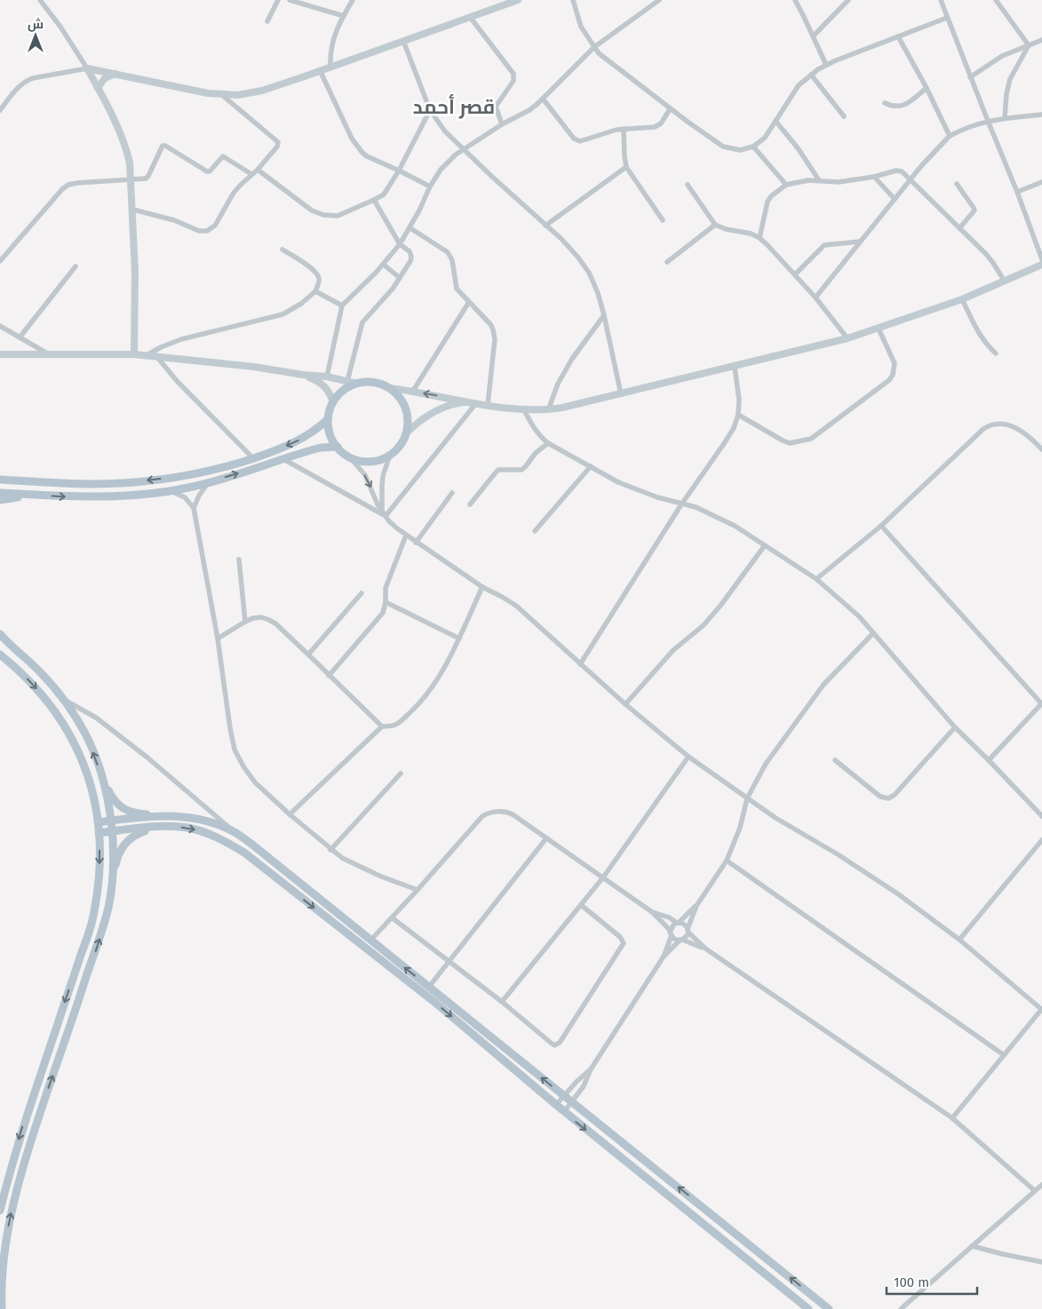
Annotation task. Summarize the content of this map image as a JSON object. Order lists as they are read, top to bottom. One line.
{"districts":["قصر أحمد"],"scale_bar":"100 m","north":"top"}
